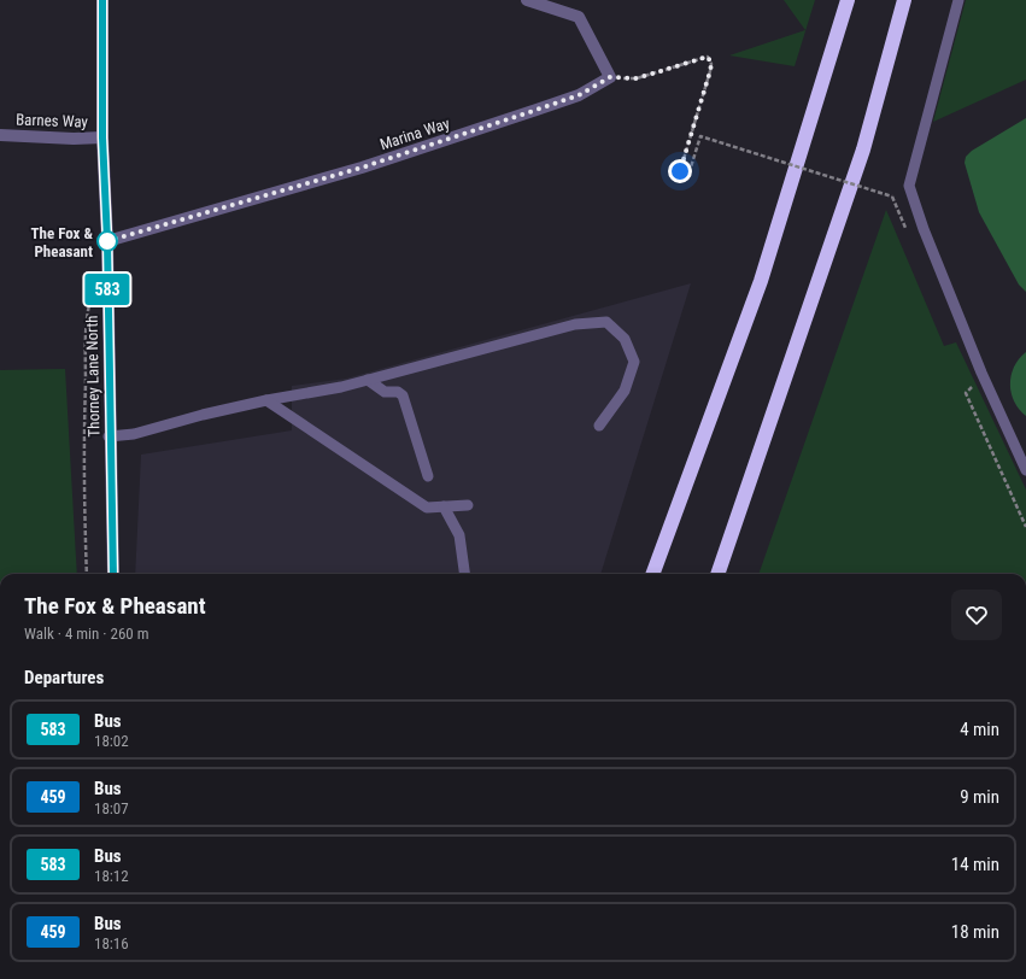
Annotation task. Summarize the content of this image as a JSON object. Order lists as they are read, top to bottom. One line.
{"streets":{"street":["Barnes Way","Marina Way","Thorney Lane North"]},"crossings":[["Barnes Way","Thorney Lane North"],["Marina Way","Thorney Lane North"]],"places":["The Fox & Pheasant"],"lines":["bus line 583"],"page":{"on_map":"583","heading":[["The Fox & Pheasant","Walk · 4 min · 260 m"],"Departures"],"list":[{"mark":"583","name":"Bus","note":"18:02","value":"4 min"},{"mark":"459","name":"Bus","note":"18:07","value":"9 min"},{"mark":"583","name":"Bus","note":"18:12","value":"14 min"},{"mark":"459","name":"Bus","note":"18:16","value":"18 min"}]}}
